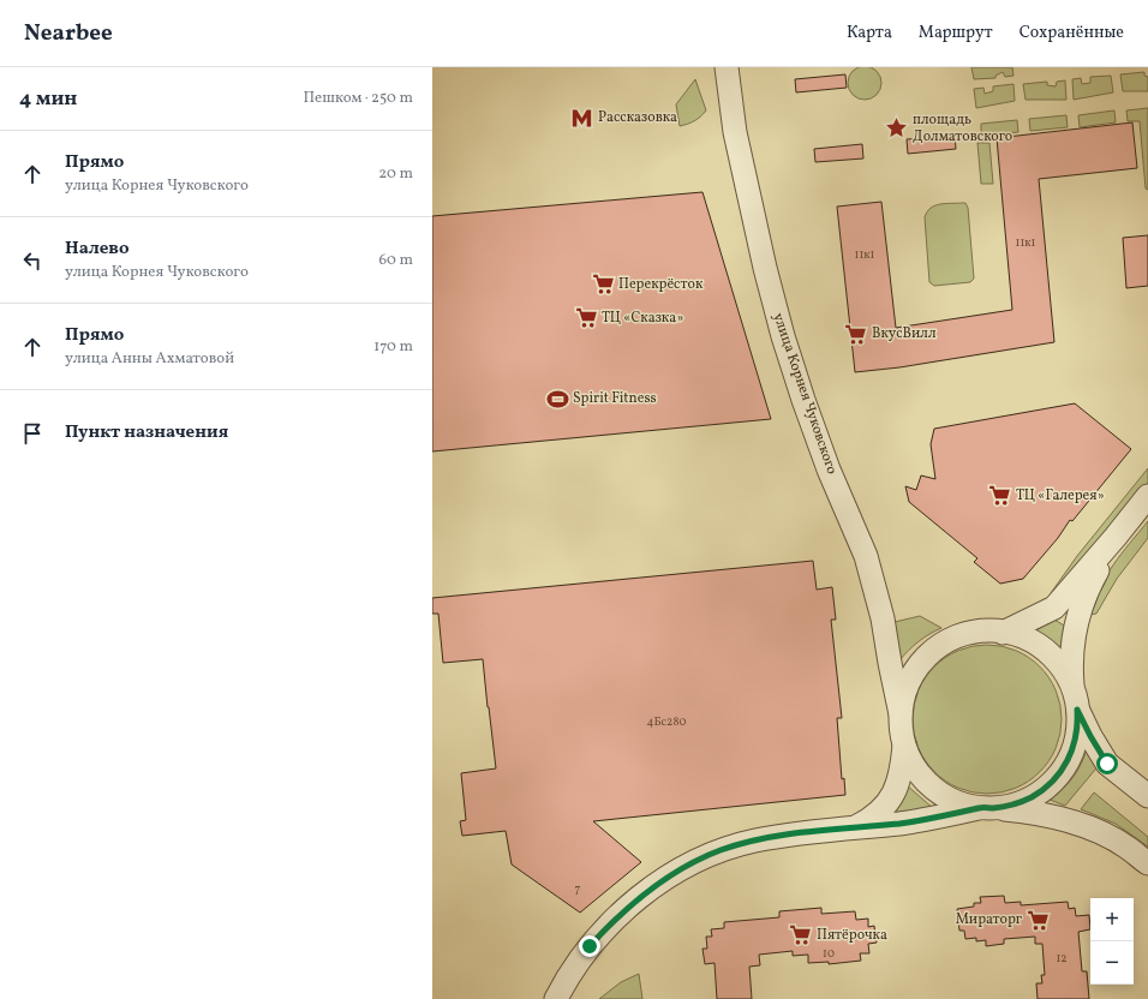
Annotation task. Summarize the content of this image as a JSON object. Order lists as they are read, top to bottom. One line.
{"streets":{"street":["улица Корнея Чуковского"]},"places":{"metro station":["Рассказовка"],"place":["площадь Долматовского"],"supermarket":["Перекрёсток","ТЦ «Сказка»","ВкусВилл","ТЦ «Галерея»","Мираторг","Пятёрочка"],"sports":["Spirit Fitness"]},"house_numbers":["11к1","11к1","4Бс280","7","10","12"],"page":{"header":"Nearbee","nav":["Карта","Маршрут","Сохранённые"],"heading":["4 мин","Пешком · 250 m"],"list":[["Прямо","улица Корнея Чуковского","20 m"],["Налево","улица Корнея Чуковского","60 m"],["Прямо","улица Анны Ахматовой","170 m"],"Пункт назначения"],"map_buttons":["+","−"]}}
